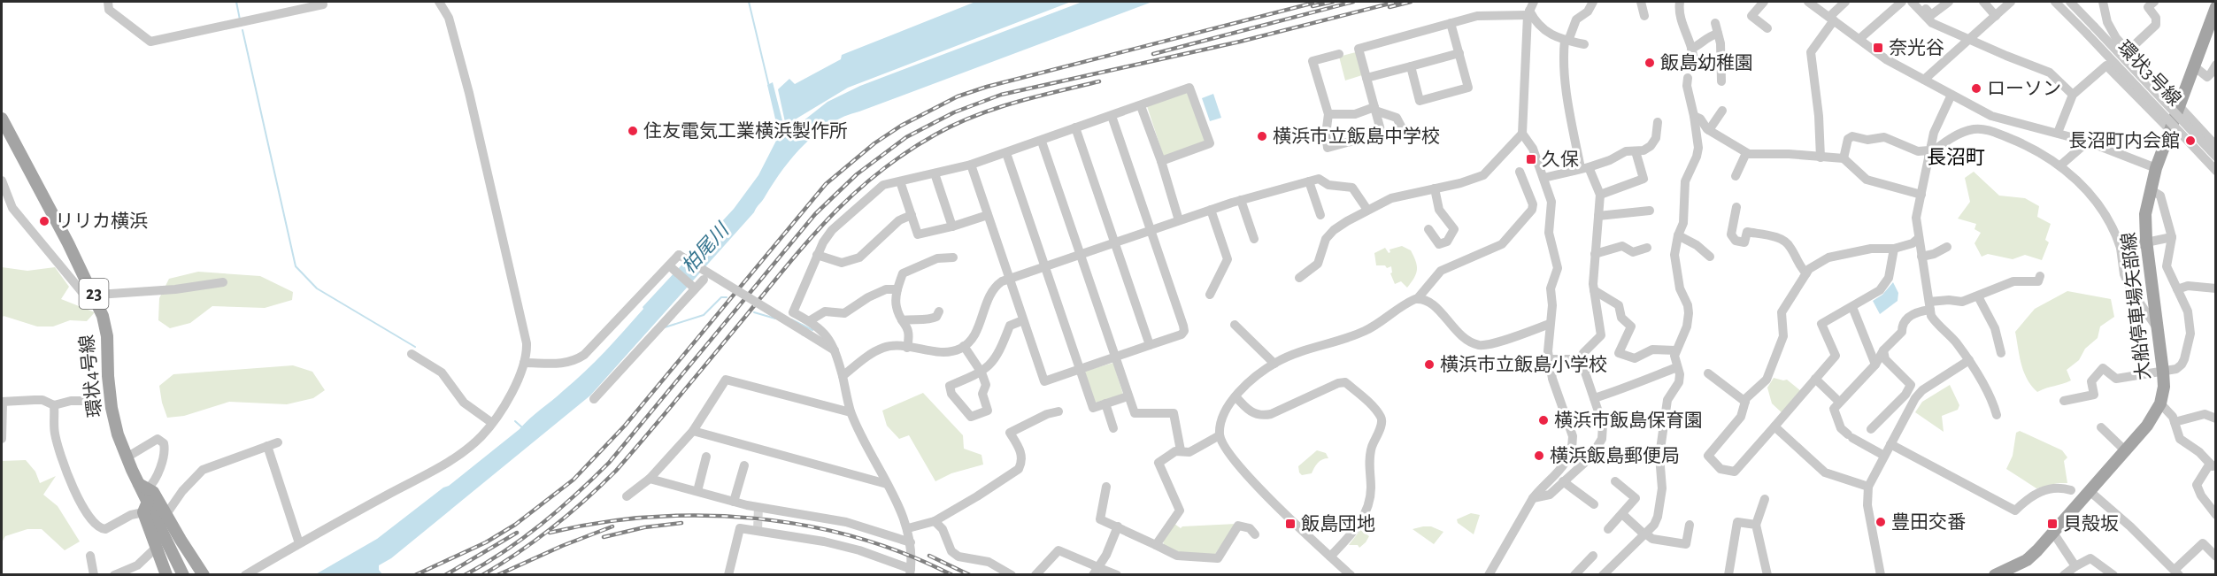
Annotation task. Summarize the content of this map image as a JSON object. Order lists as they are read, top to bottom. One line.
{"streets":{"main road":["23","大船停車場矢部線","環状4号線"],"street":["環状3号線"]},"crossings":[["23","環状4号線"]],"districts":["長沼町"],"water":["柏尾川"],"places":{"transit":["奈光谷","久保","飯島団地","貝殻坂"],"other":["飯島幼稚園","ローソン","住友電気工業横浜製作所","横浜市立飯島中学校","長沼町内会館","リリカ横浜","横浜市立飯島小学校","横浜市飯島保育園","横浜飯島郵便局","豊田交番"]}}
